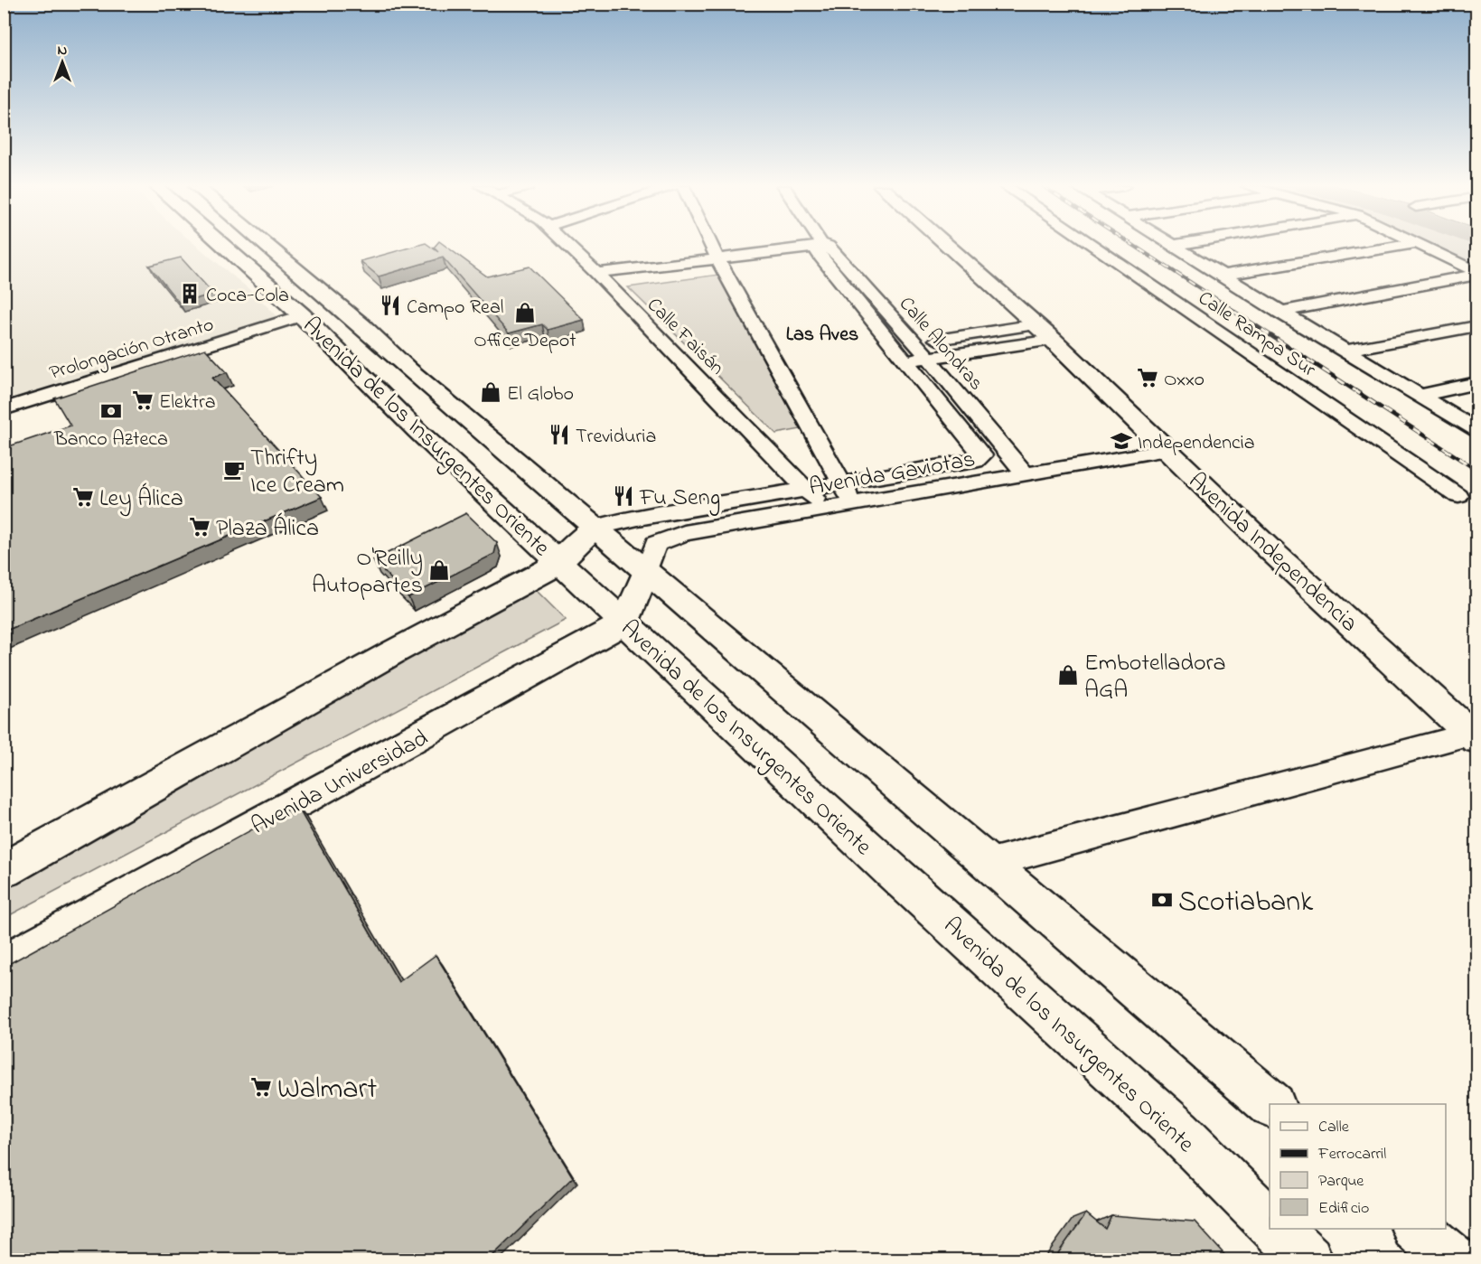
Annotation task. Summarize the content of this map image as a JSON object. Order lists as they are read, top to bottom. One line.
{"streets":{"main road":["Avenida de los Insurgentes Oriente","Avenida Independencia","Avenida Universidad"],"street":["Calle Rampa Sur","Calle Faisán","Calle Alondras","Prolongación Otranto","Avenida Gaviotas"]},"crossings":[["Calle Faisán","Avenida Gaviotas"],["Calle Alondras","Avenida Gaviotas"],["Prolongación Otranto","Avenida de los Insurgentes Oriente"],["Avenida de los Insurgentes Oriente","Avenida Gaviotas"],["Avenida de los Insurgentes Oriente","Avenida Universidad"],["Avenida Gaviotas","Avenida Independencia"]],"districts":["Las Aves"],"places":{"building":["Coca-Cola"],"restaurant":["Campo Real","Treviduria","Fu Seng"],"shop":["Office Depot","El Globo","O'Reilly Autopartes","Embotelladora AGA"],"supermarket":["Oxxo","Elektra","Ley Álica","Plaza Álica","Walmart"],"bank":["Banco Azteca","Scotiabank"],"school or university":["Independencia"],"cafe":["Thrifty Ice Cream"]},"legend":["Calle","Ferrocarril","Parque","Edificio"],"north":"top"}
